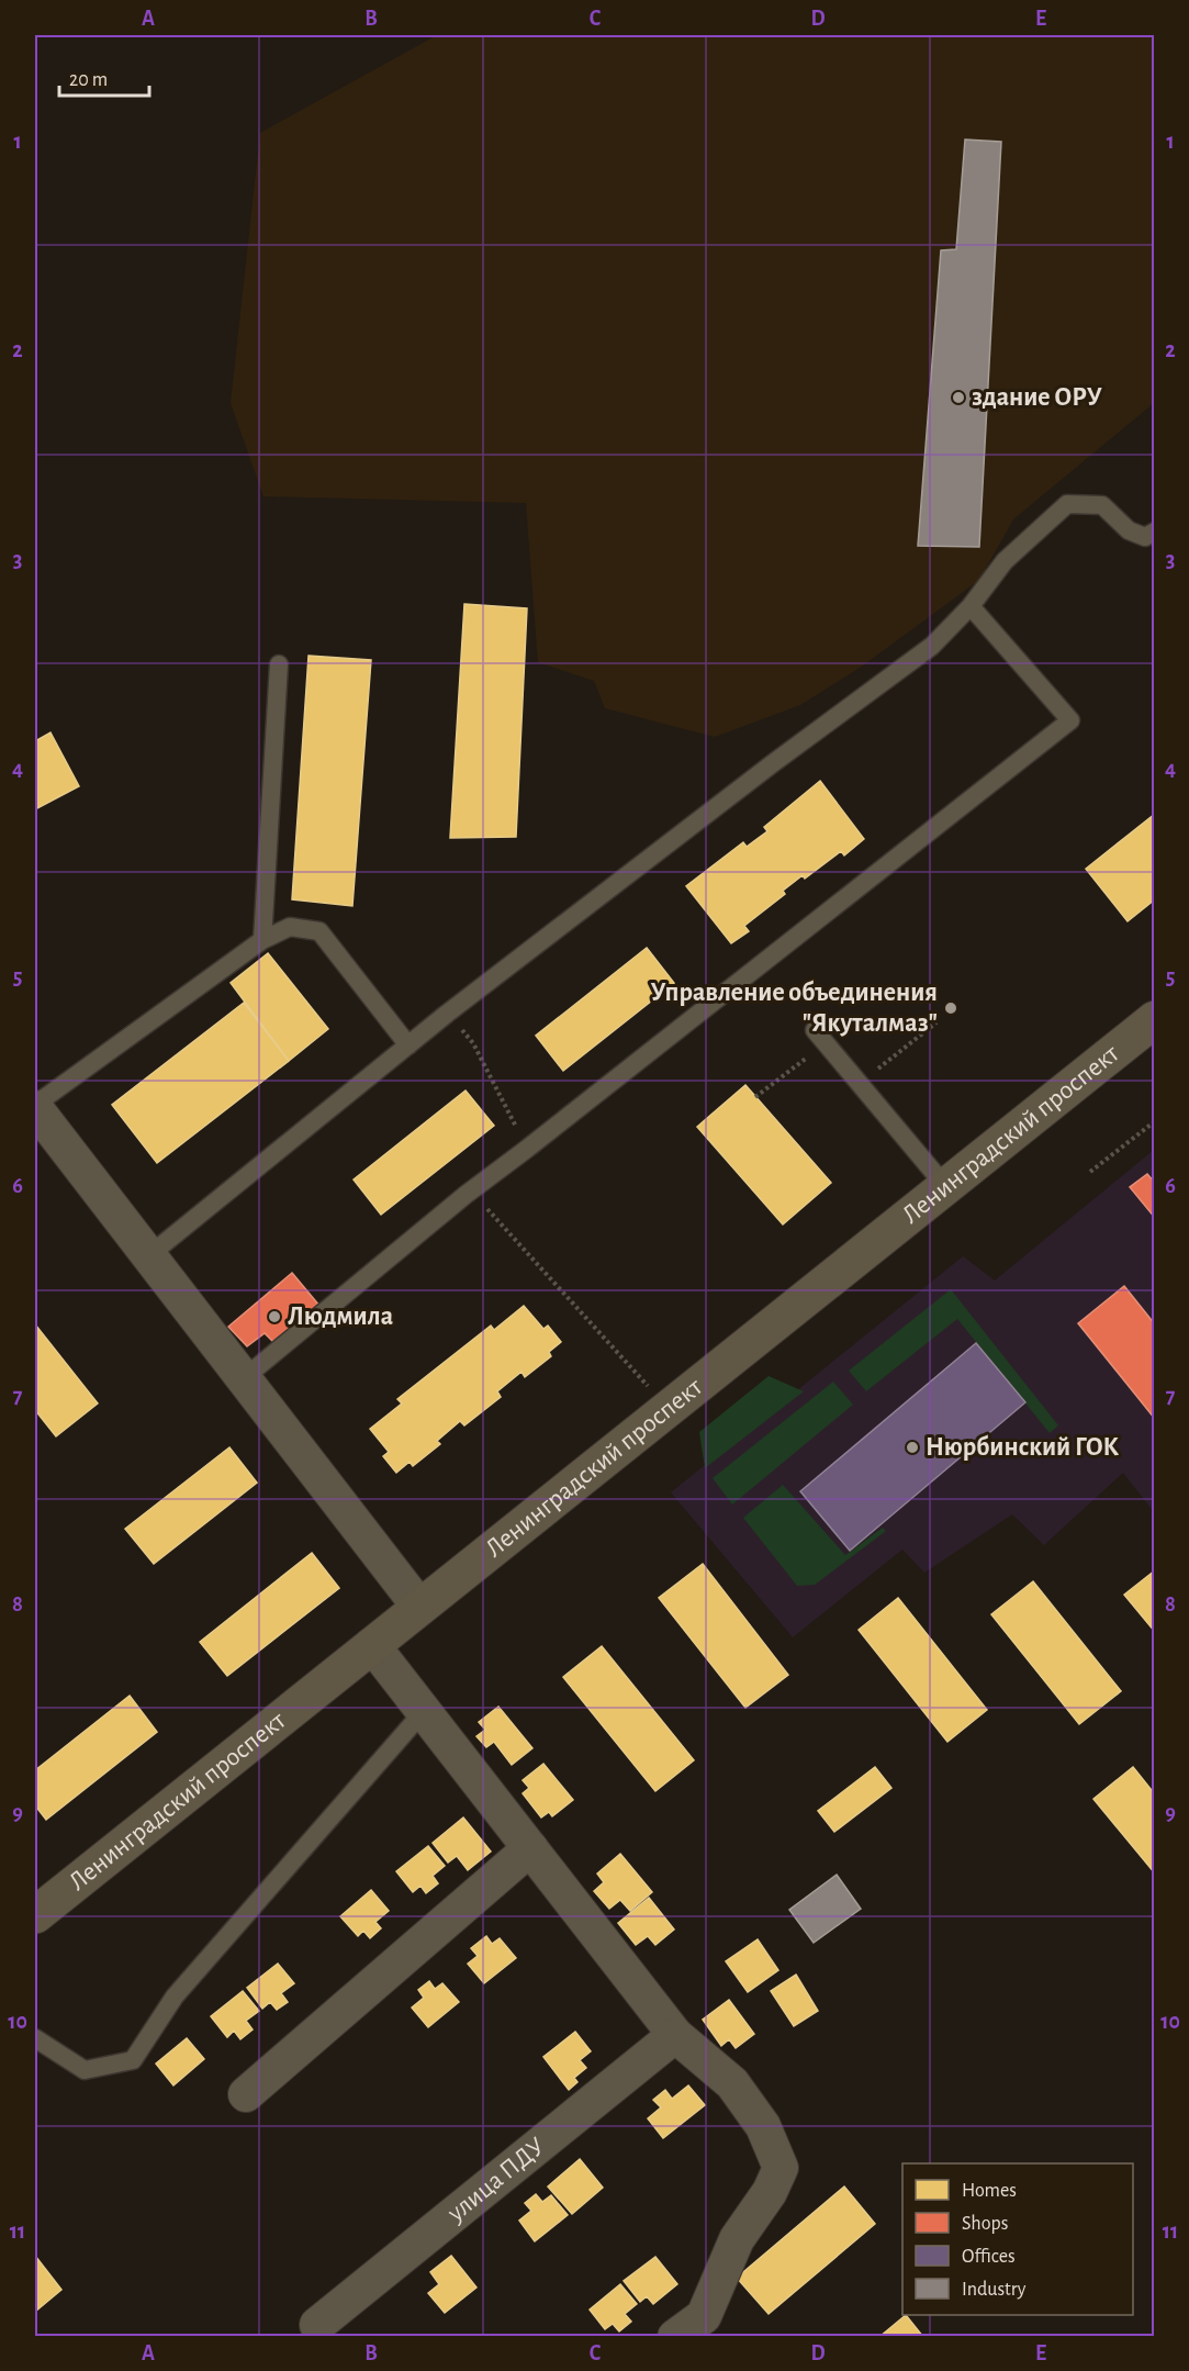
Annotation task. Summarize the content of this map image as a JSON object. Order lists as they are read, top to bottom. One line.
{"streets":{"main road":["Ленинградский проспект"],"street":["улица ПДУ"]},"places":["здание ОРУ","Управление объединения \"Якуталмаз\"","Людмила","Нюрбинский ГОК"],"legend":["Homes","Shops","Offices","Industry"],"scale_bar":"20 m","grid":{"columns":["A","B","C","D","E"],"rows":["1","2","3","4","5","6","7","8","9","10","11"]}}
